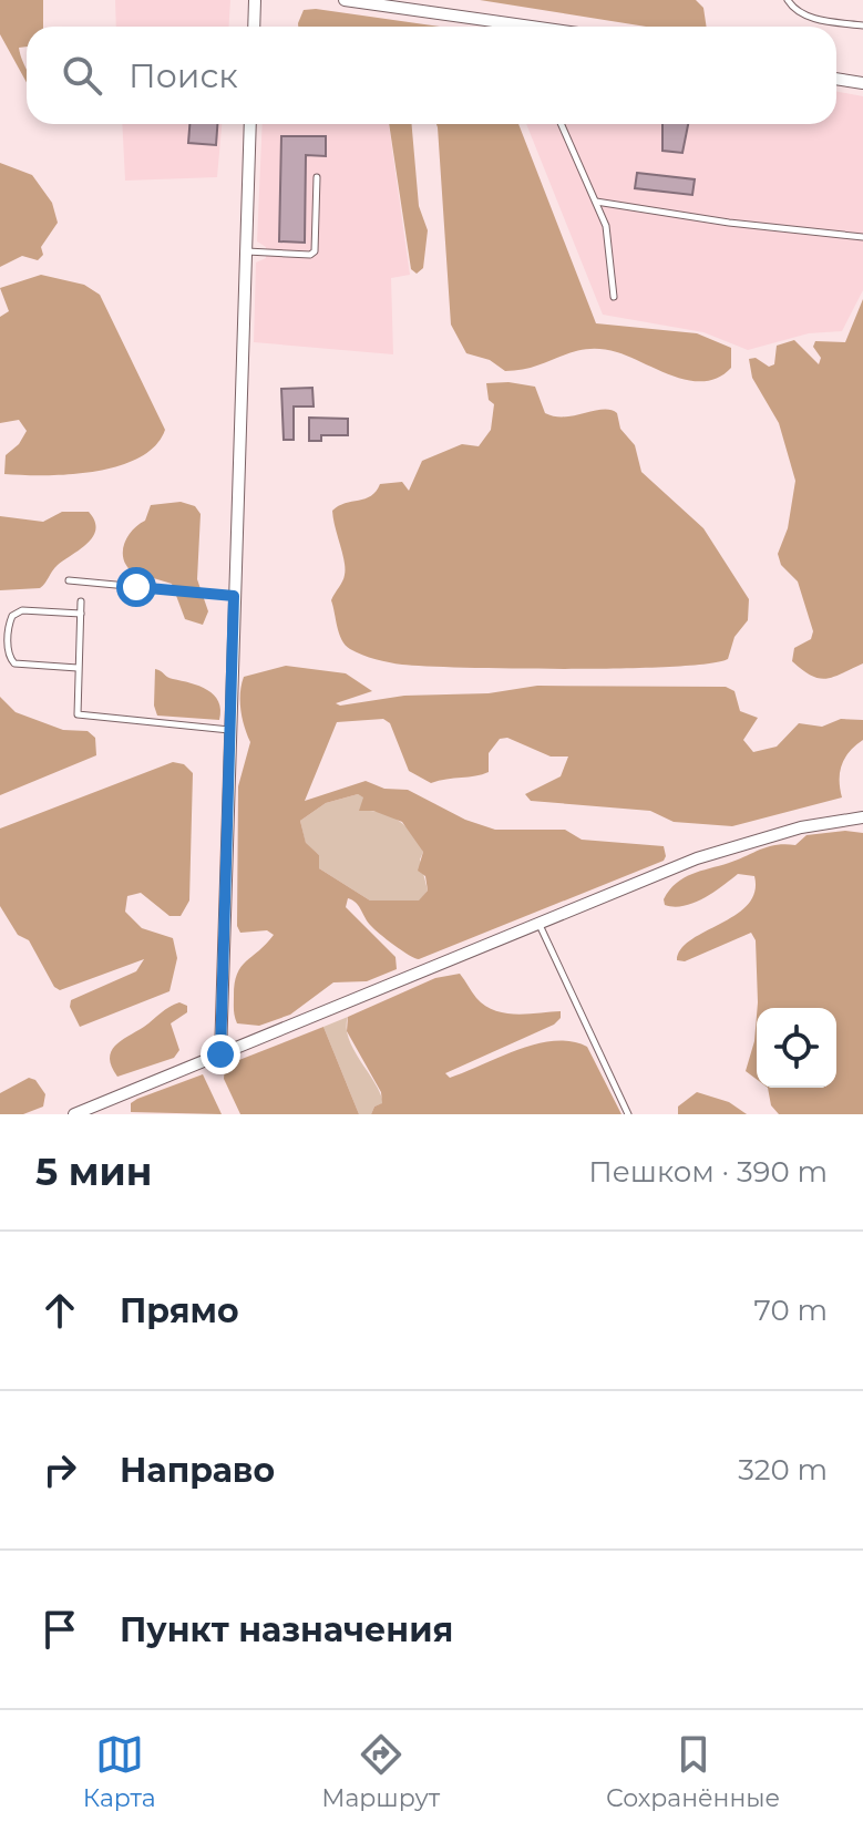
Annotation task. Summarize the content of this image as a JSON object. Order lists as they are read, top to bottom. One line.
{"page":{"search":"Поиск","heading":["5 мин","Пешком · 390 m"],"list":[["Прямо","70 m"],["Направо","320 m"],"Пункт назначения"],"nav":["Карта","Маршрут","Сохранённые"]}}
